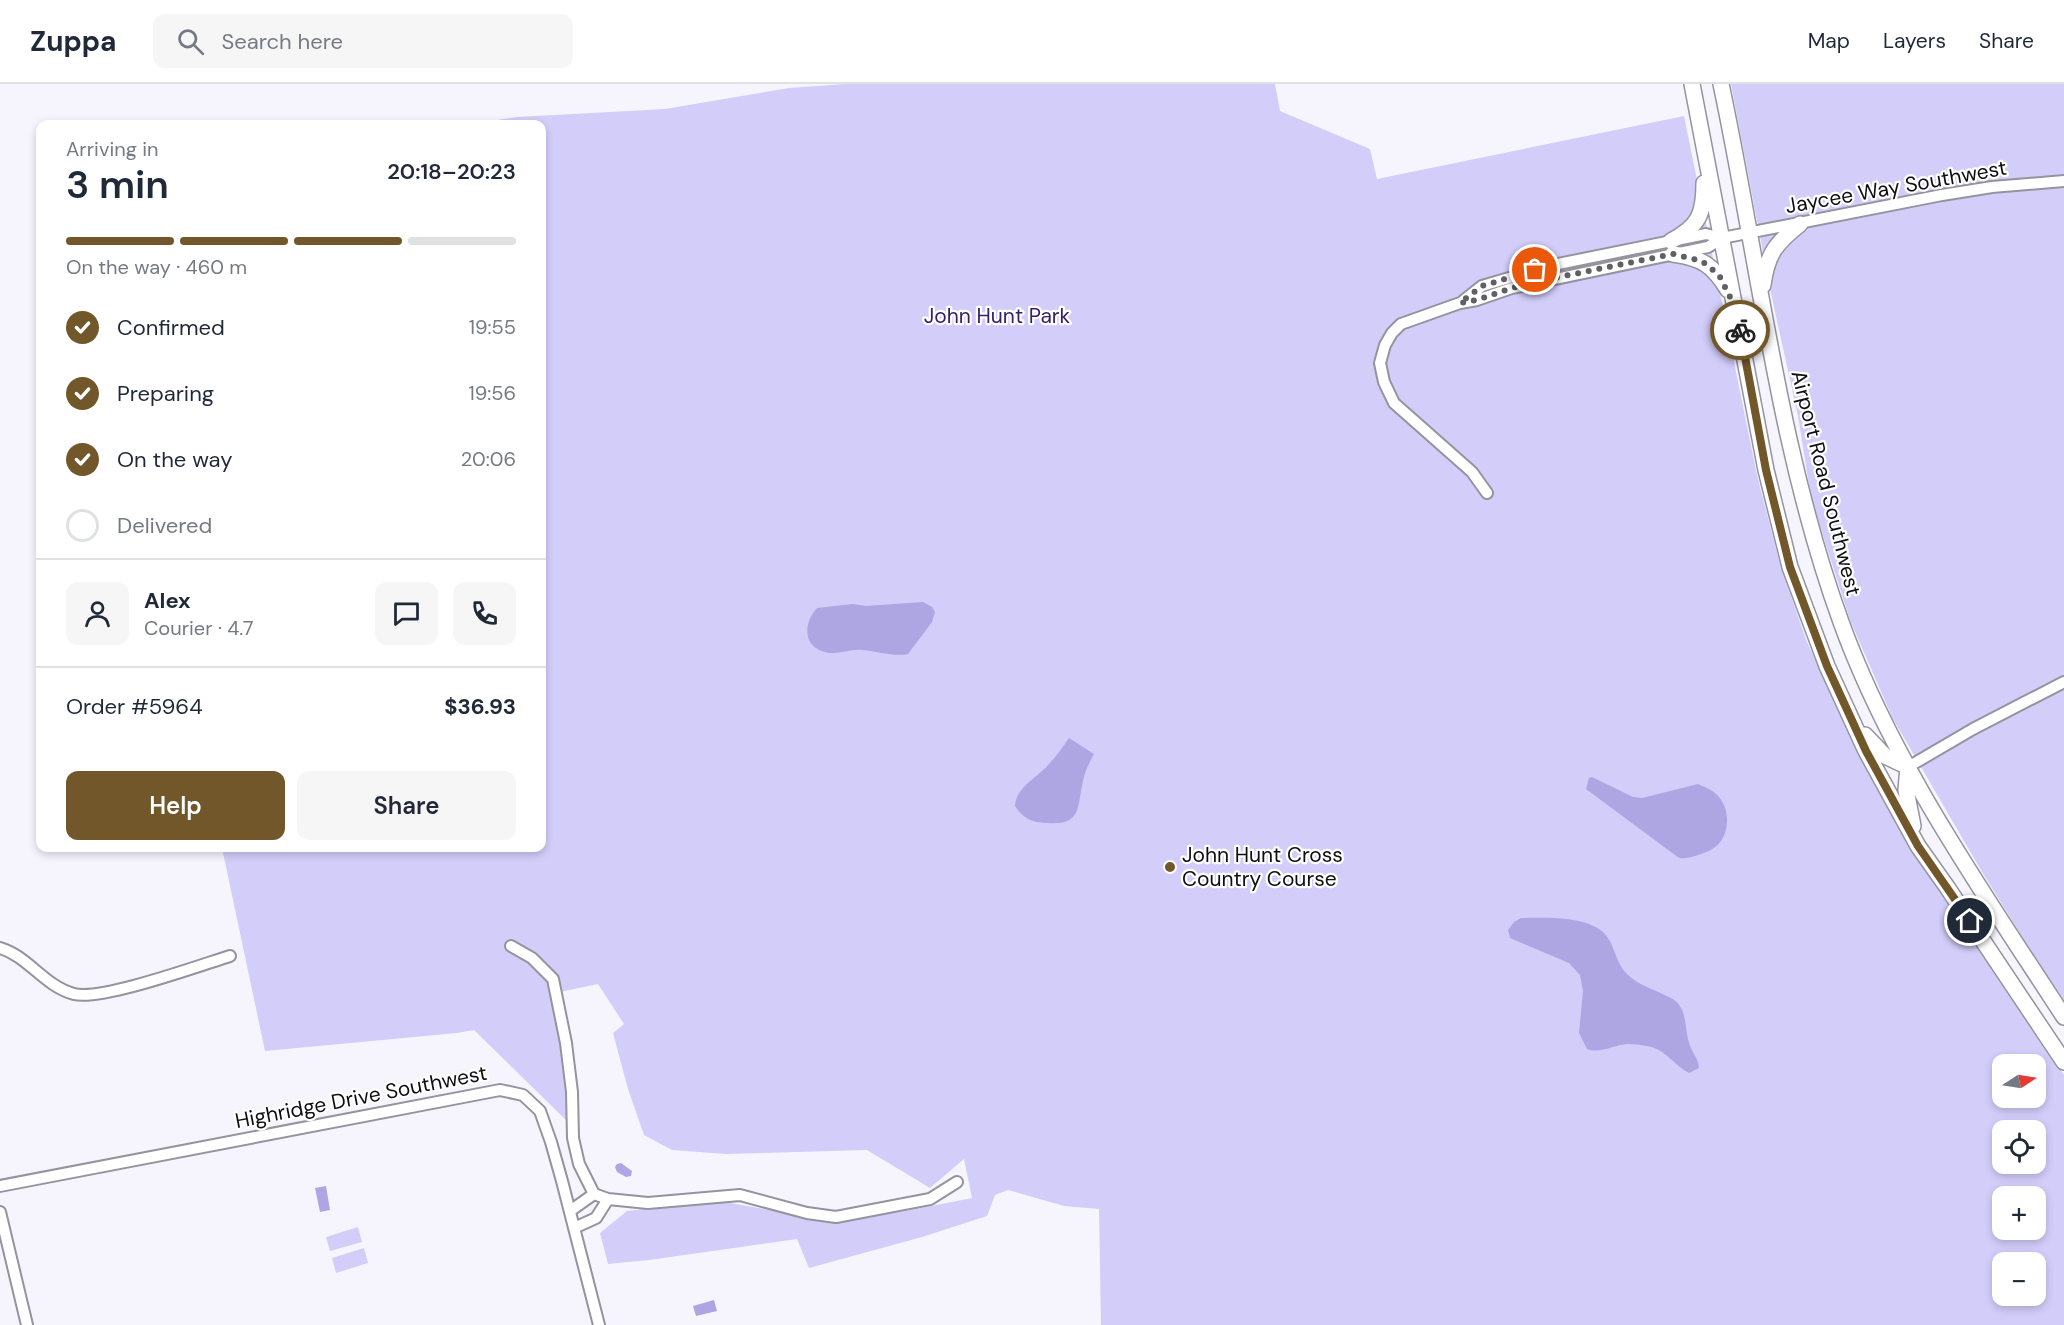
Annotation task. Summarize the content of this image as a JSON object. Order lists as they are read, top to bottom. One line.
{"streets":{"street":["Jaycee Way Southwest","Airport Road Southwest","Highridge Drive Southwest"]},"crossings":[["Jaycee Way Southwest","Airport Road Southwest"]],"parks":["John Hunt Park"],"places":["John Hunt Cross Country Course"],"north":"right","page":{"header":"Zuppa","search":"Search here","nav":["Map","Layers","Share"],"heading":["3 min","Arriving in","20:18–20:23"],"panel":["Alex","Courier · 4.7","Order #5964","$36.93"],"bar":"On the way · 460 m","list":[["Confirmed","19:55"],["Preparing","19:56"],["On the way","20:06"],"Delivered"],"buttons":["Help","Share"],"map_buttons":["+","−"]}}
